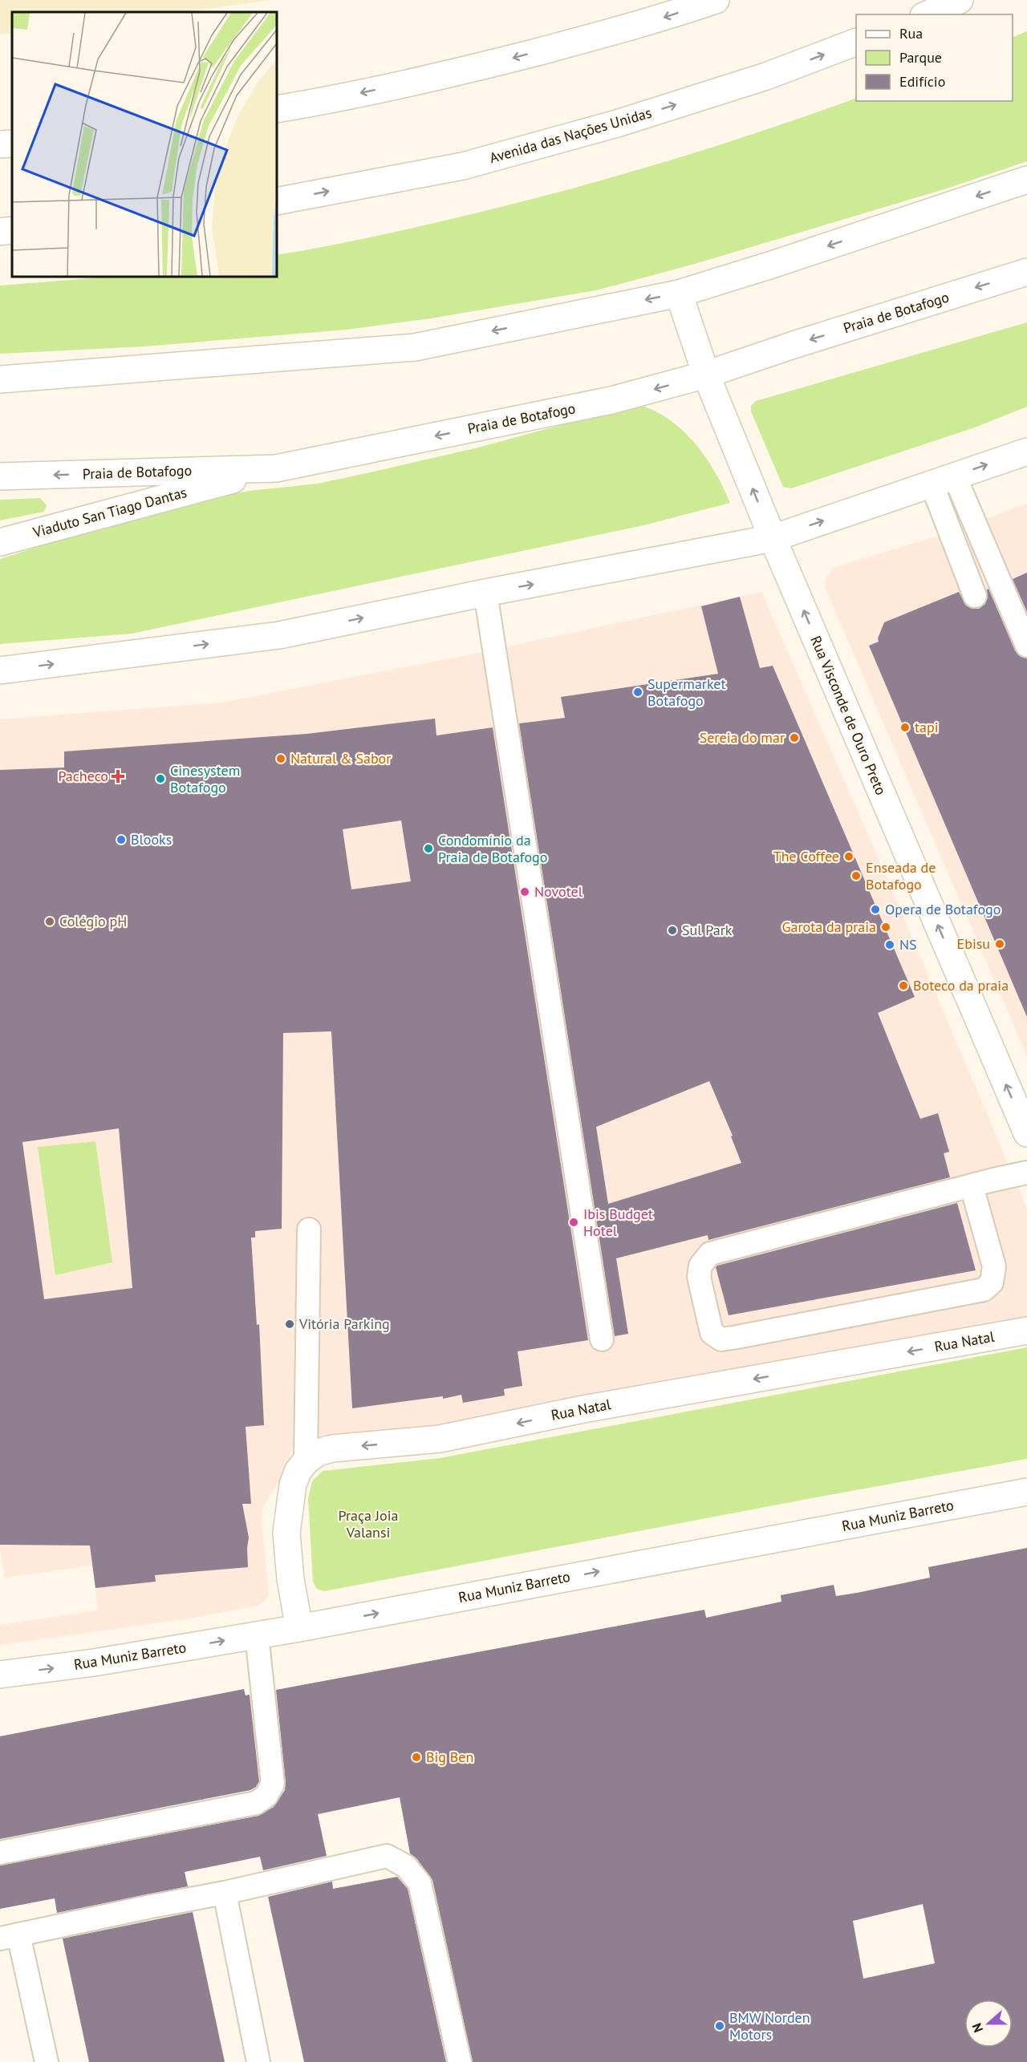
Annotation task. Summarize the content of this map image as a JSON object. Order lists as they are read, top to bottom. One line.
{"streets":{"main road":["Avenida das Nações Unidas","Praia de Botafogo","Viaduto San Tiago Dantas","Rua Visconde de Ouro Preto","Rua Natal","Rua Muniz Barreto"]},"crossings":[["Praia de Botafogo","Viaduto San Tiago Dantas"],["Praia de Botafogo","Rua Visconde de Ouro Preto"]],"one_way":["Rua Visconde de Ouro Preto","Rua Natal","Rua Muniz Barreto"],"parks":["Praça Joia Valansi"],"places":{"other":["Supermarket Botafogo","tapi","Sereia do mar","Natural & Sabor","Cinesystem Botafogo","Blooks","Condomínio da Praia de Botafogo","The Coffee","Enseada de Botafogo","Novotel","Opera de Botafogo","Colégio pH","Garota da praia","Sul Park","Ebisu","NS","Boteco da praia","Ibis Budget Hotel","Vitória Parking","Big Ben","BMW Norden Motors"],"health":["Pacheco"]},"legend":["Rua","Parque","Edifício"],"north":"left"}
